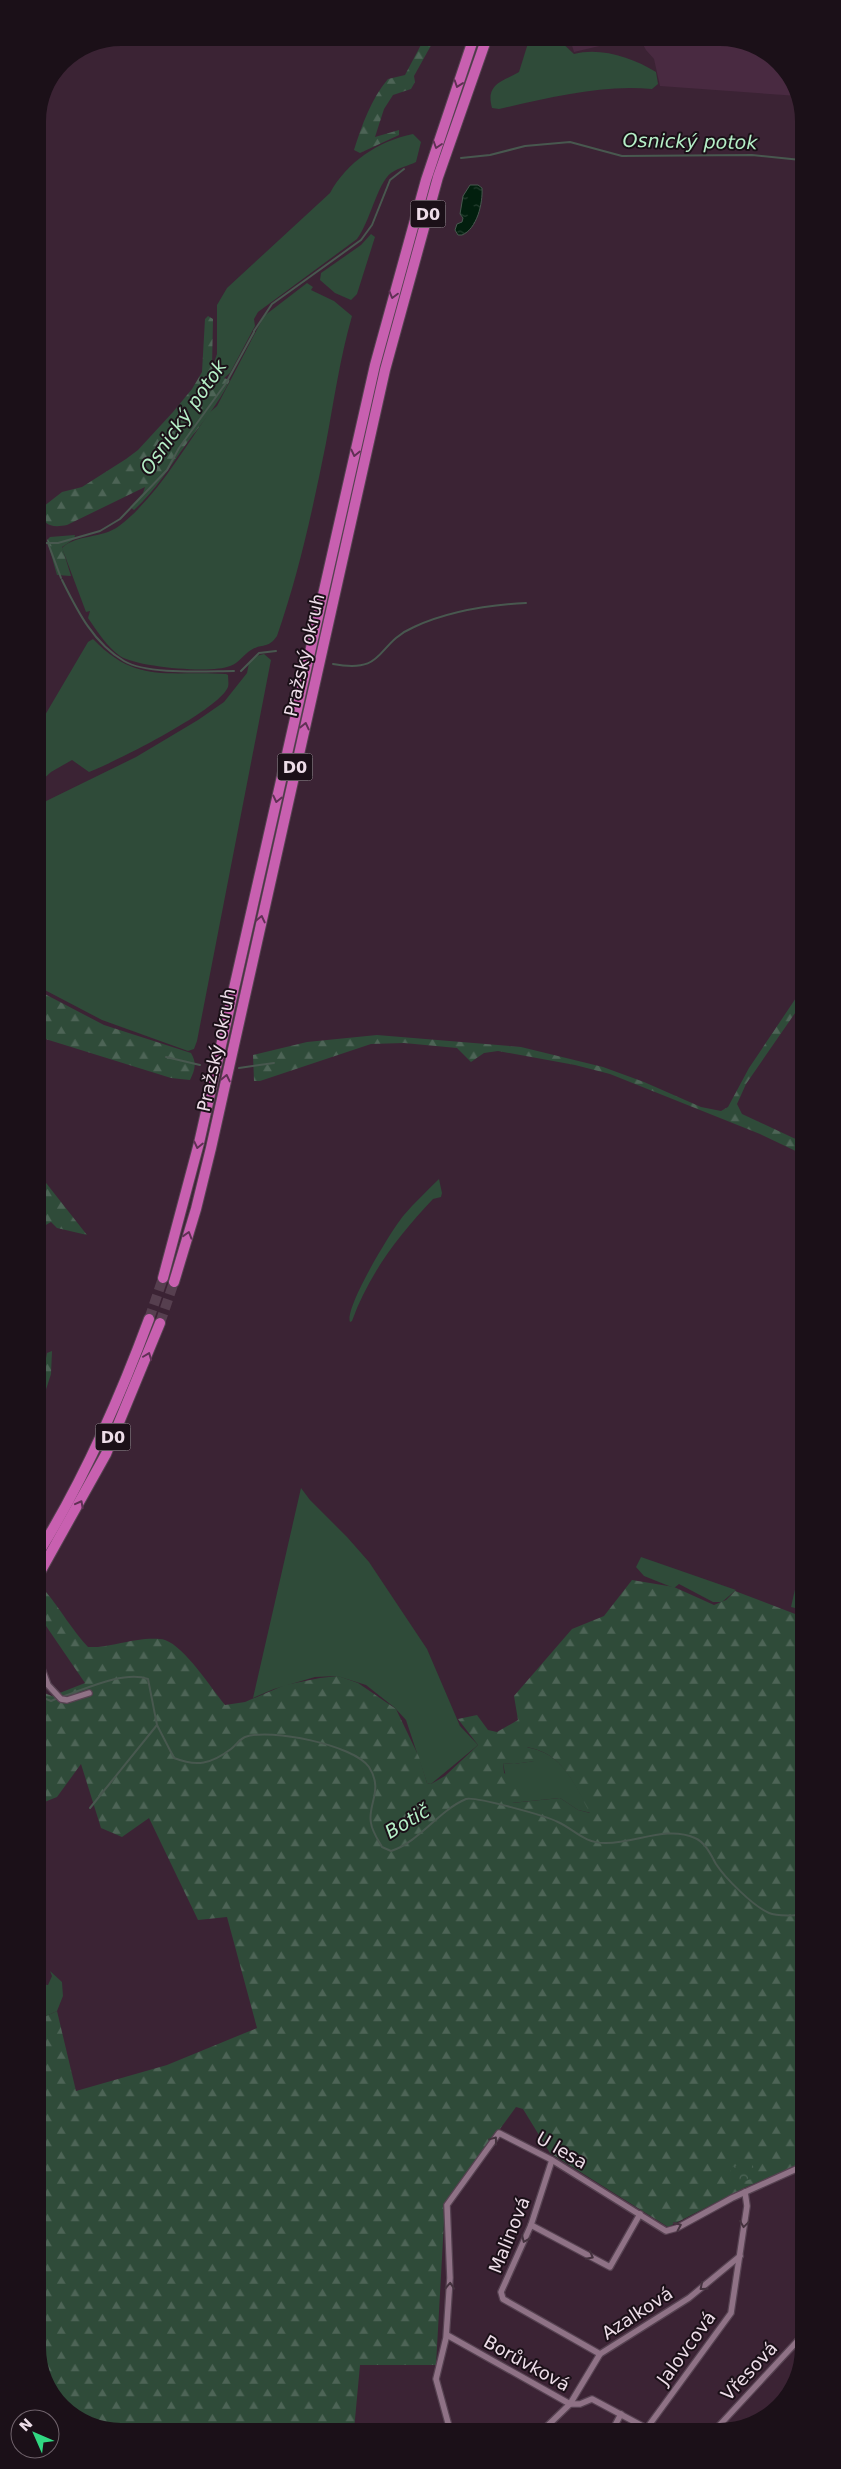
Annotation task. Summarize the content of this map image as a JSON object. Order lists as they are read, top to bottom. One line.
{"streets":{"highway":["D0","Pražský okruh"],"street":["U lesa","Malinová","Azalková","Jalovcová","Borůvková","Vřesová"]},"crossings":[["U lesa","Malinová"],["U lesa","Jalovcová"],["U lesa","Borůvková"],["Malinová","Azalková"],["Azalková","Jalovcová"],["Azalková","Borůvková"]],"one_way":["Azalková"],"water":["Osnický potok","Botič"],"north":"top left"}
